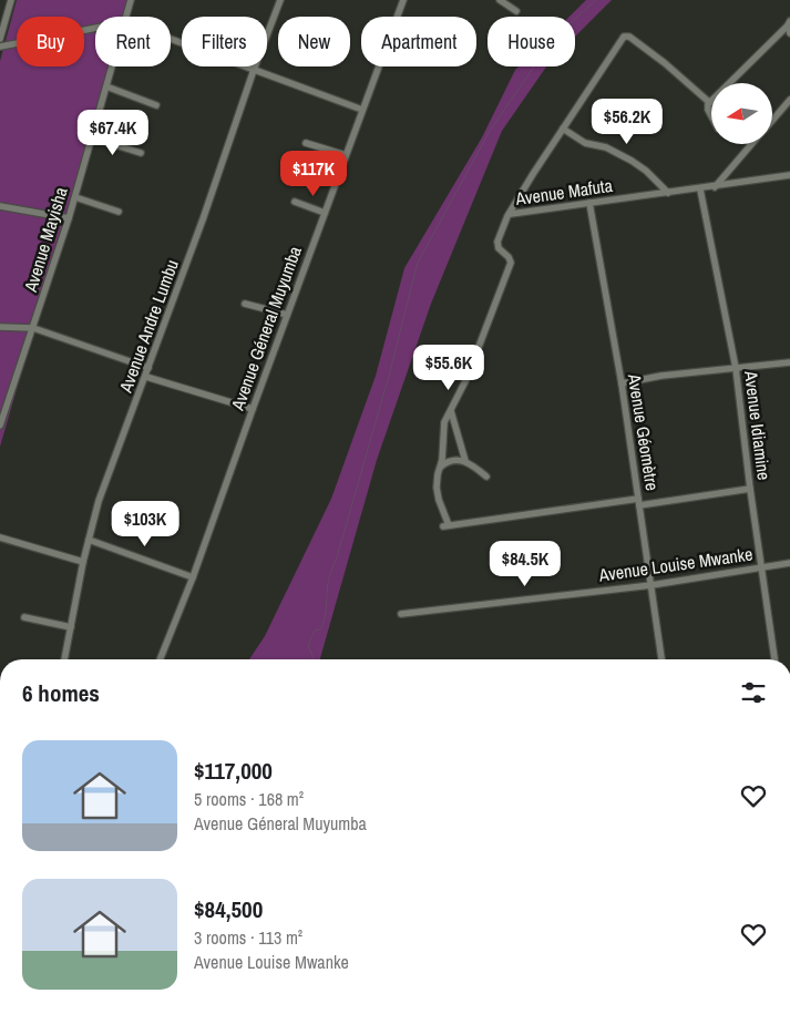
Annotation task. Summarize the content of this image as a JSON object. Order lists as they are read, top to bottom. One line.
{"streets":{"street":["Avenue Mafuta","Avenue Mayisha","Avenue Andre Lumbu","Avenue Géneral Muyumba","Avenue Idiamine","Avenue Géomètre","Avenue Louise Mwanke"]},"crossings":[["Avenue Mafuta","Avenue Idiamine"],["Avenue Mafuta","Avenue Géomètre"],["Avenue Idiamine","Avenue Louise Mwanke"],["Avenue Géomètre","Avenue Louise Mwanke"]],"north":"left","page":{"chip":["Buy","Rent","Filters","New","Apartment","House"],"price":["$56.2K","$67.4K","$117K","$55.6K","$103K","$84.5K"],"heading":"6 homes","list":[{"name":"$117,000","note":"5 rooms · 168 m² · Avenue Géneral Muyumba"},{"name":"$84,500","note":"3 rooms · 113 m² · Avenue Louise Mwanke"}]}}
